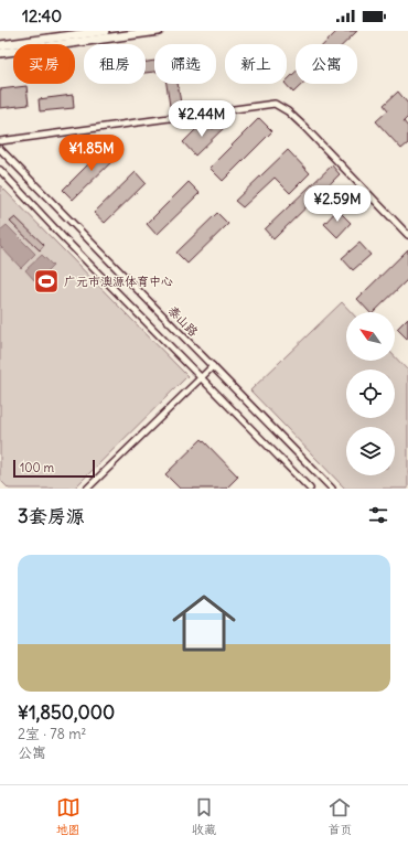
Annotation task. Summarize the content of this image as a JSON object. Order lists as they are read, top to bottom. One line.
{"streets":{"street":["泰山路"]},"places":{"sports":["广元市澳源体育中心"]},"scale_bar":"100 m","north":"top left","page":{"status":"12:40","chip":["买房","租房","筛选","新上","公寓"],"price":["¥2.44M","¥1.85M","¥2.59M"],"scale":"100 m","heading":"3套房源","list":[{"name":"¥1,850,000","note":"2室 · 78 m² · 公寓"}],"tabs":["地图","收藏","首页"]}}
